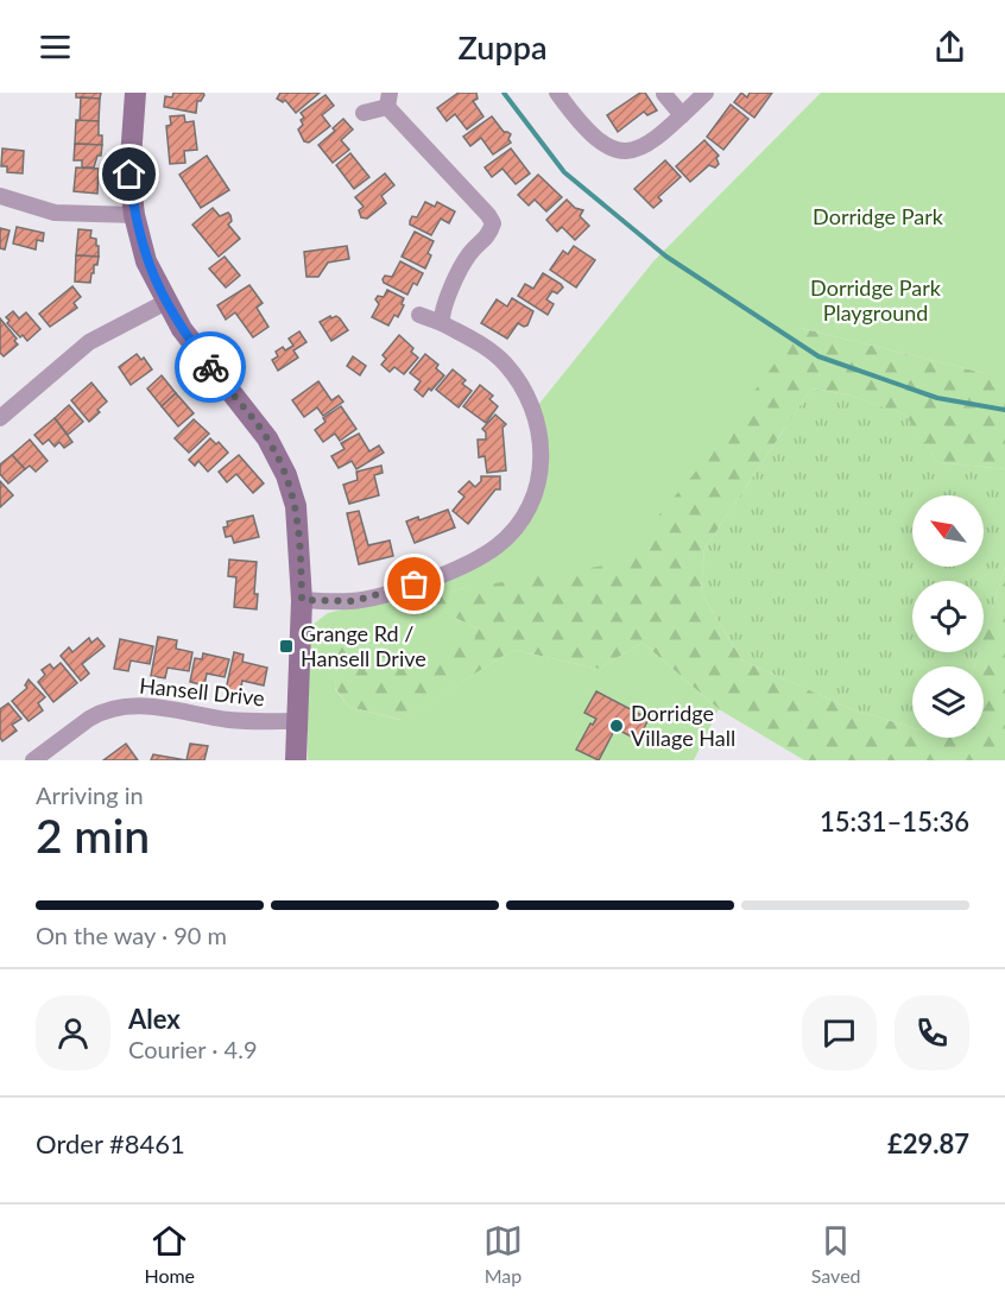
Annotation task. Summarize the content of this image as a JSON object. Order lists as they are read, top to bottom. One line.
{"streets":{"street":["Hansell Drive"]},"parks":["Dorridge Park","Dorridge Park Playground"],"places":{"transit":["Grange Rd / Hansell Drive"],"other":["Dorridge Village Hall"]},"north":"top left","page":{"header":"Zuppa","heading":["2 min","Arriving in","15:31–15:36"],"panel":["Alex","Courier · 4.9","Order #8461","£29.87"],"bar":"On the way · 90 m","tabs":["Home","Map","Saved"]}}
